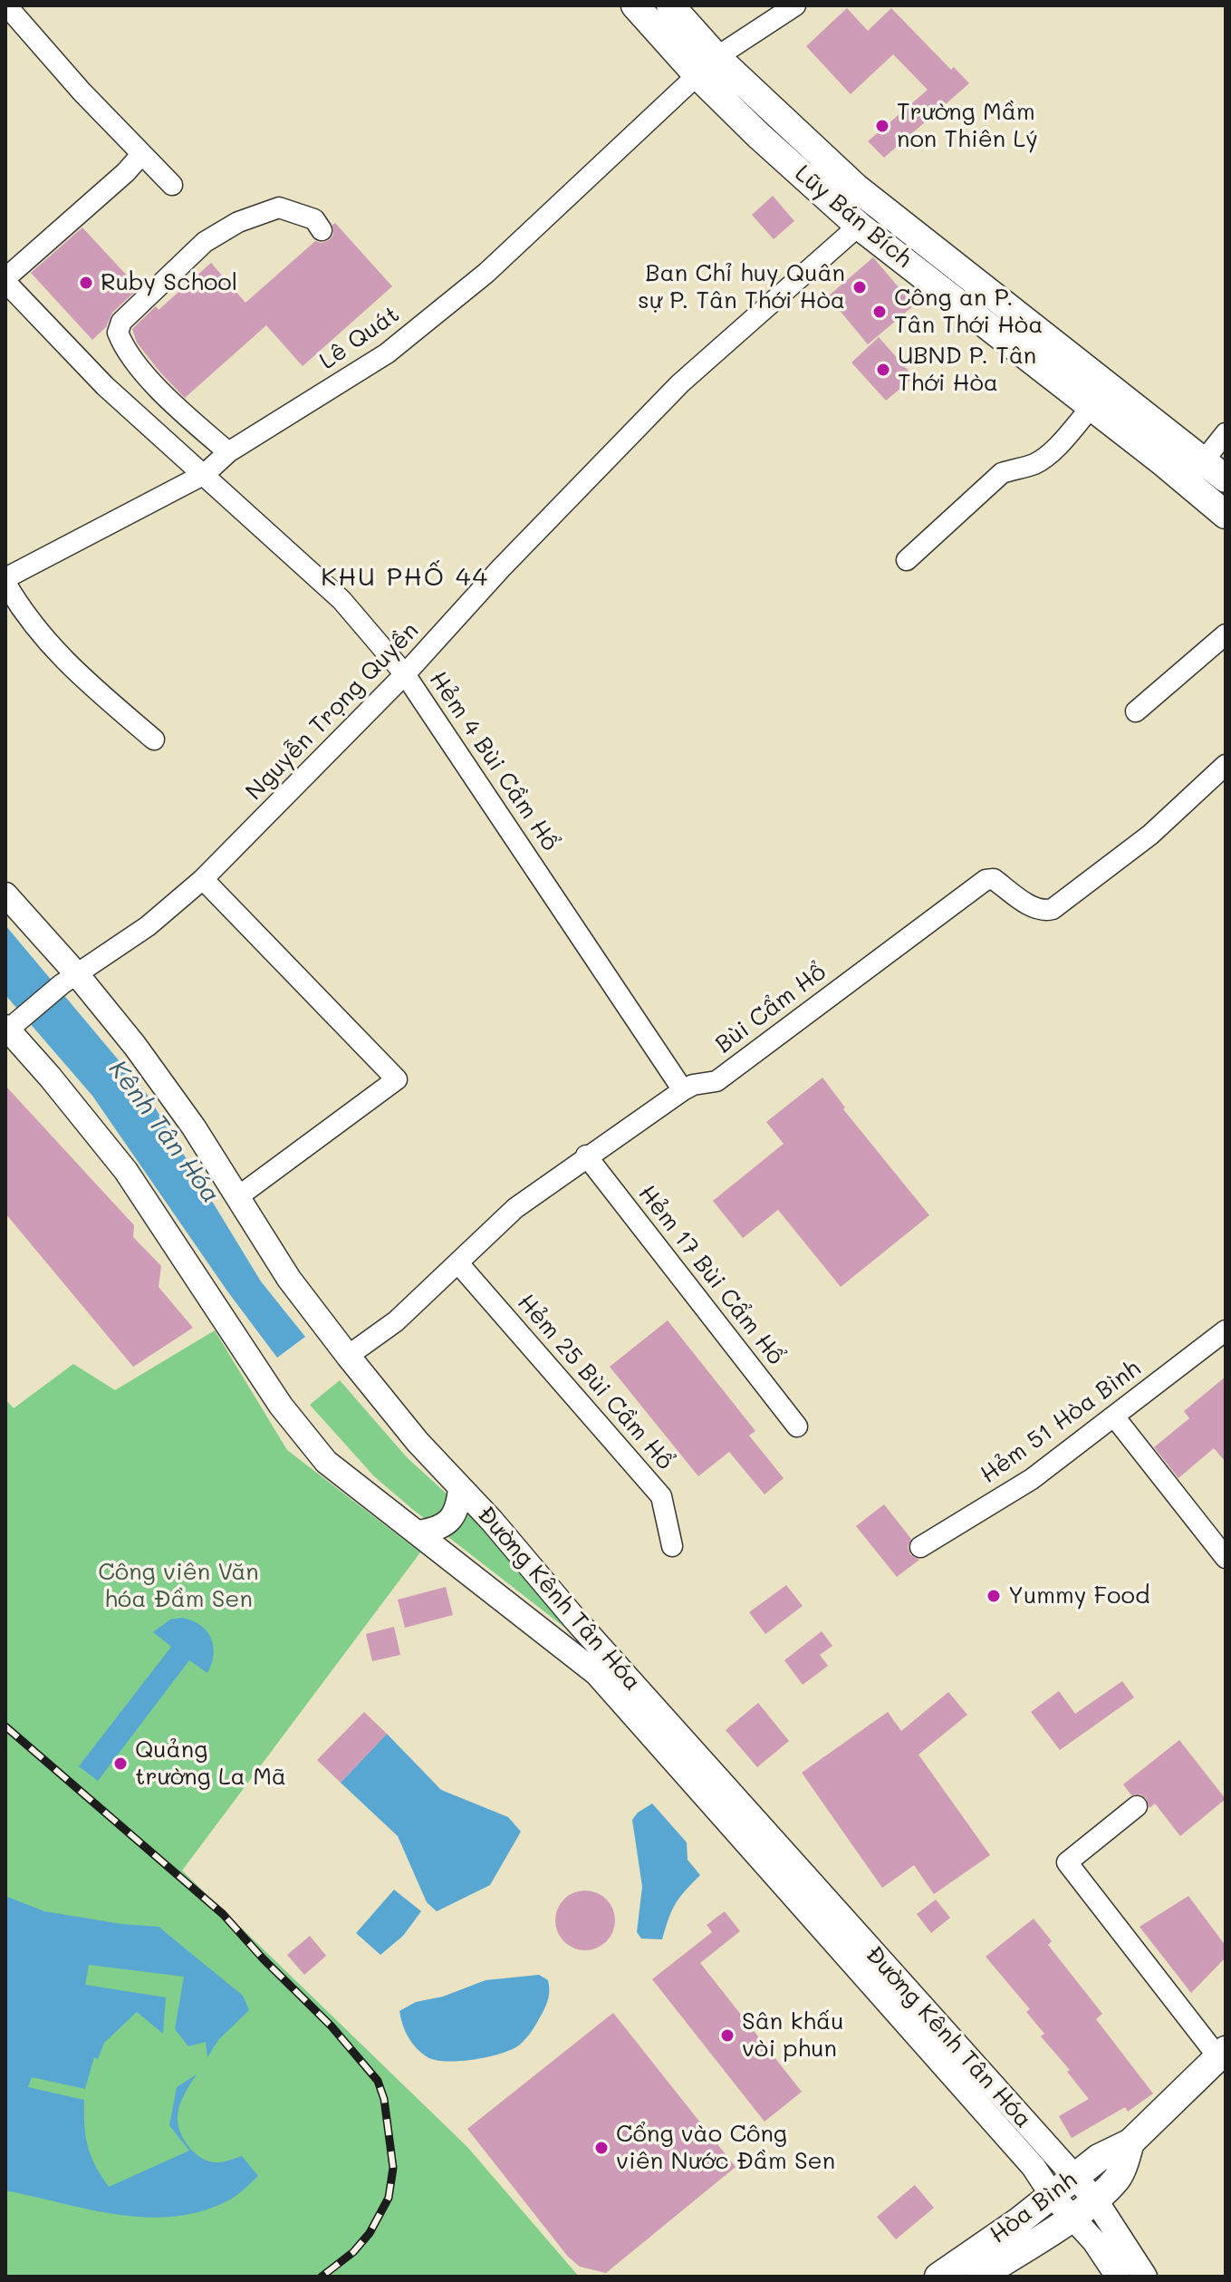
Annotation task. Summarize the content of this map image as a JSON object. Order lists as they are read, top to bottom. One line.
{"streets":{"main road":["Lũy Bán Bích","Hòa Bình"],"street":["Lê Quát","Nguyễn Trọng Quyền","Hẻm 4 Bùi Cầm Hổ","Bùi Cẩm Hổ","Hẻm 17 Bùi Cẩm Hổ","Hẻm 25 Bùi Cầm Hổ","Hẻm 51 Hòa Bình","Đường Kênh Tân Hóa"]},"crossings":[["Lũy Bán Bích","Lê Quát"],["Lũy Bán Bích","Nguyễn Trọng Quyền"],["Lê Quát","Hẻm 4 Bùi Cầm Hổ"],["Nguyễn Trọng Quyền","Hẻm 4 Bùi Cầm Hổ"],["Nguyễn Trọng Quyền","Đường Kênh Tân Hóa"],["Hẻm 4 Bùi Cầm Hổ","Bùi Cẩm Hổ"],["Bùi Cẩm Hổ","Hẻm 17 Bùi Cẩm Hổ"],["Bùi Cẩm Hổ","Hẻm 25 Bùi Cầm Hổ"],["Bùi Cẩm Hổ","Đường Kênh Tân Hóa"],["Đường Kênh Tân Hóa","Hòa Bình"]],"districts":["KHU PHỐ 44"],"water":["Kênh Tân Hóa"],"parks":["Công viên Văn hóa Đầm Sen"],"places":["Trường Mầm non Thiên Lý","Ruby School","Ban Chỉ huy Quân sự P. Tân Thới Hòa","Công an P. Tân Thới Hòa","UBND P. Tân Thới Hòa","Yummy Food","Quảng trường La Mã","Sân khấu vòi phun","Cổng vào Công viên Nước Đầm Sen"]}
